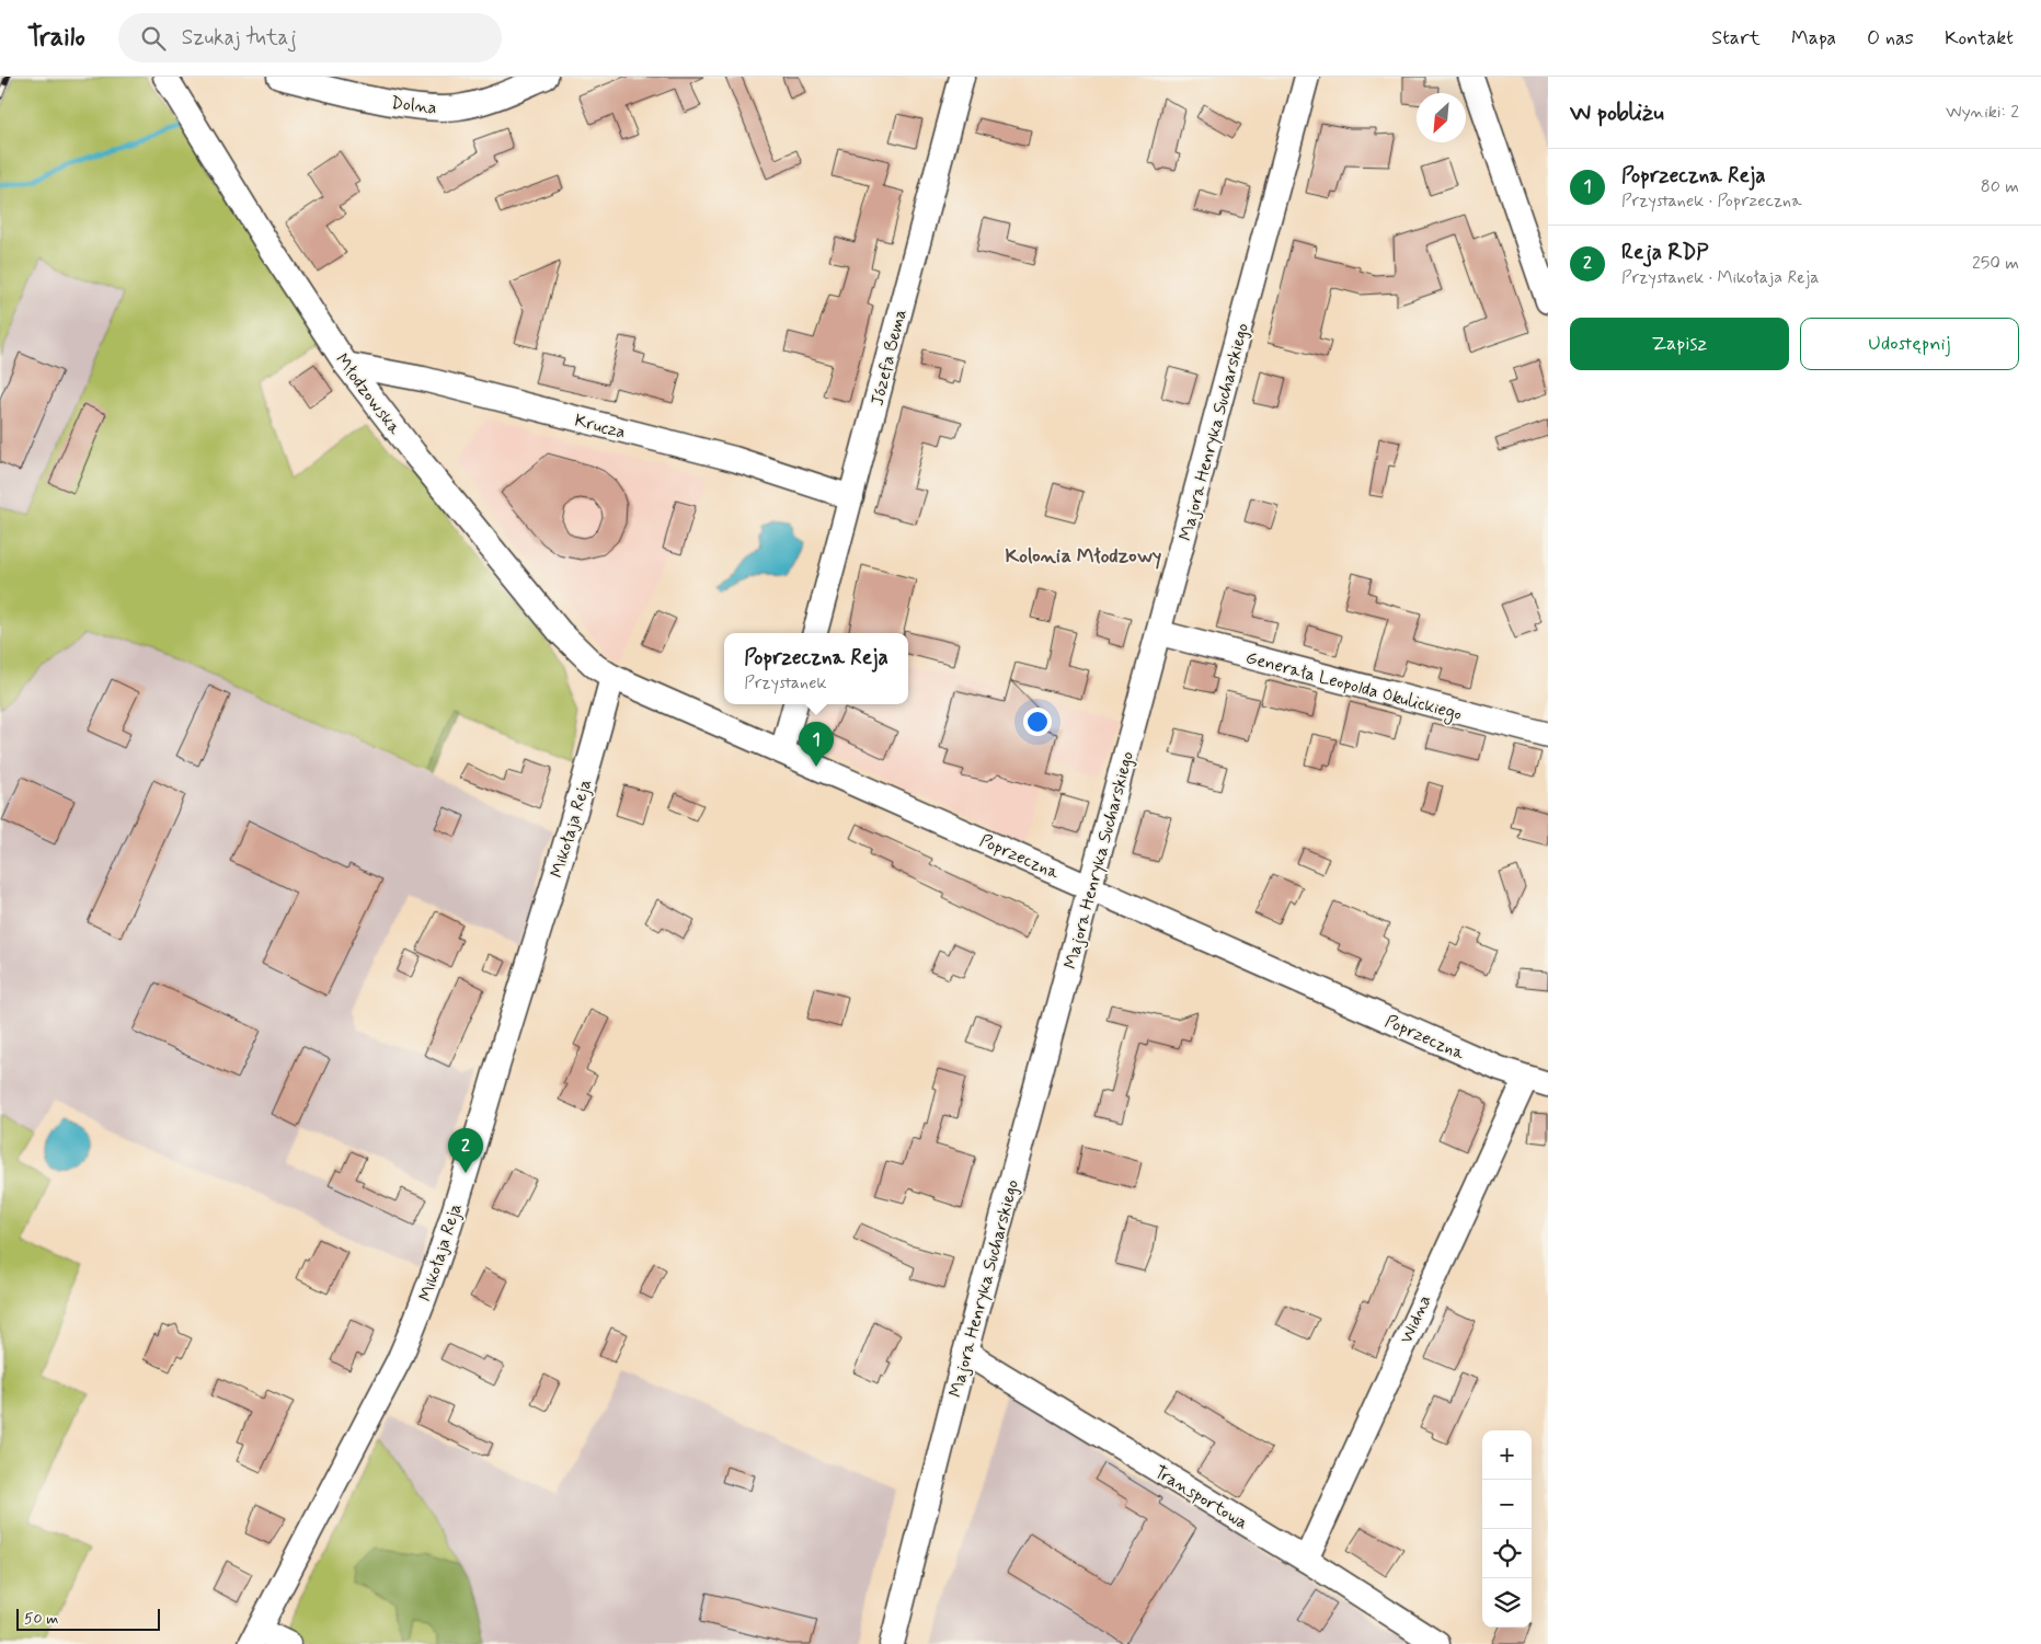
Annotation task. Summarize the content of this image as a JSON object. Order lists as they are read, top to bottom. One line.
{"streets":{"street":["Dolna","Józefa Bema","Młodzowska","Krucza","Majora Henryka Sucharskiego","Generała Leopolda Okulickiego","Mikołaja Reja","Poprzeczna","Widna","Transportowa"]},"crossings":[["Józefa Bema","Krucza"],["Młodzowska","Krucza"],["Młodzowska","Mikołaja Reja"],["Młodzowska","Poprzeczna"],["Majora Henryka Sucharskiego","Generała Leopolda Okulickiego"],["Majora Henryka Sucharskiego","Poprzeczna"],["Majora Henryka Sucharskiego","Transportowa"],["Mikołaja Reja","Poprzeczna"],["Poprzeczna","Widna"],["Widna","Transportowa"]],"districts":["Kolonia Młodzowy"],"scale_bar":"50 m","north":"bottom left","page":{"header":"Trailo","search":"Szukaj tutaj","nav":["Start","Mapa","O nas","Kontakt"],"heading":["W pobliżu","Wyniki: 2"],"list":[{"mark":"1","name":"Poprzeczna Reja","note":"Przystanek · Poprzeczna","value":"80 m"},{"mark":"2","name":"Reja RDP","note":"Przystanek · Mikołaja Reja","value":"250 m"}],"buttons":["Zapisz","Udostępnij"],"popup":["Poprzeczna Reja","Przystanek"],"pins":["1","2"],"map_buttons":["+","−"],"scale":"50 m"}}
